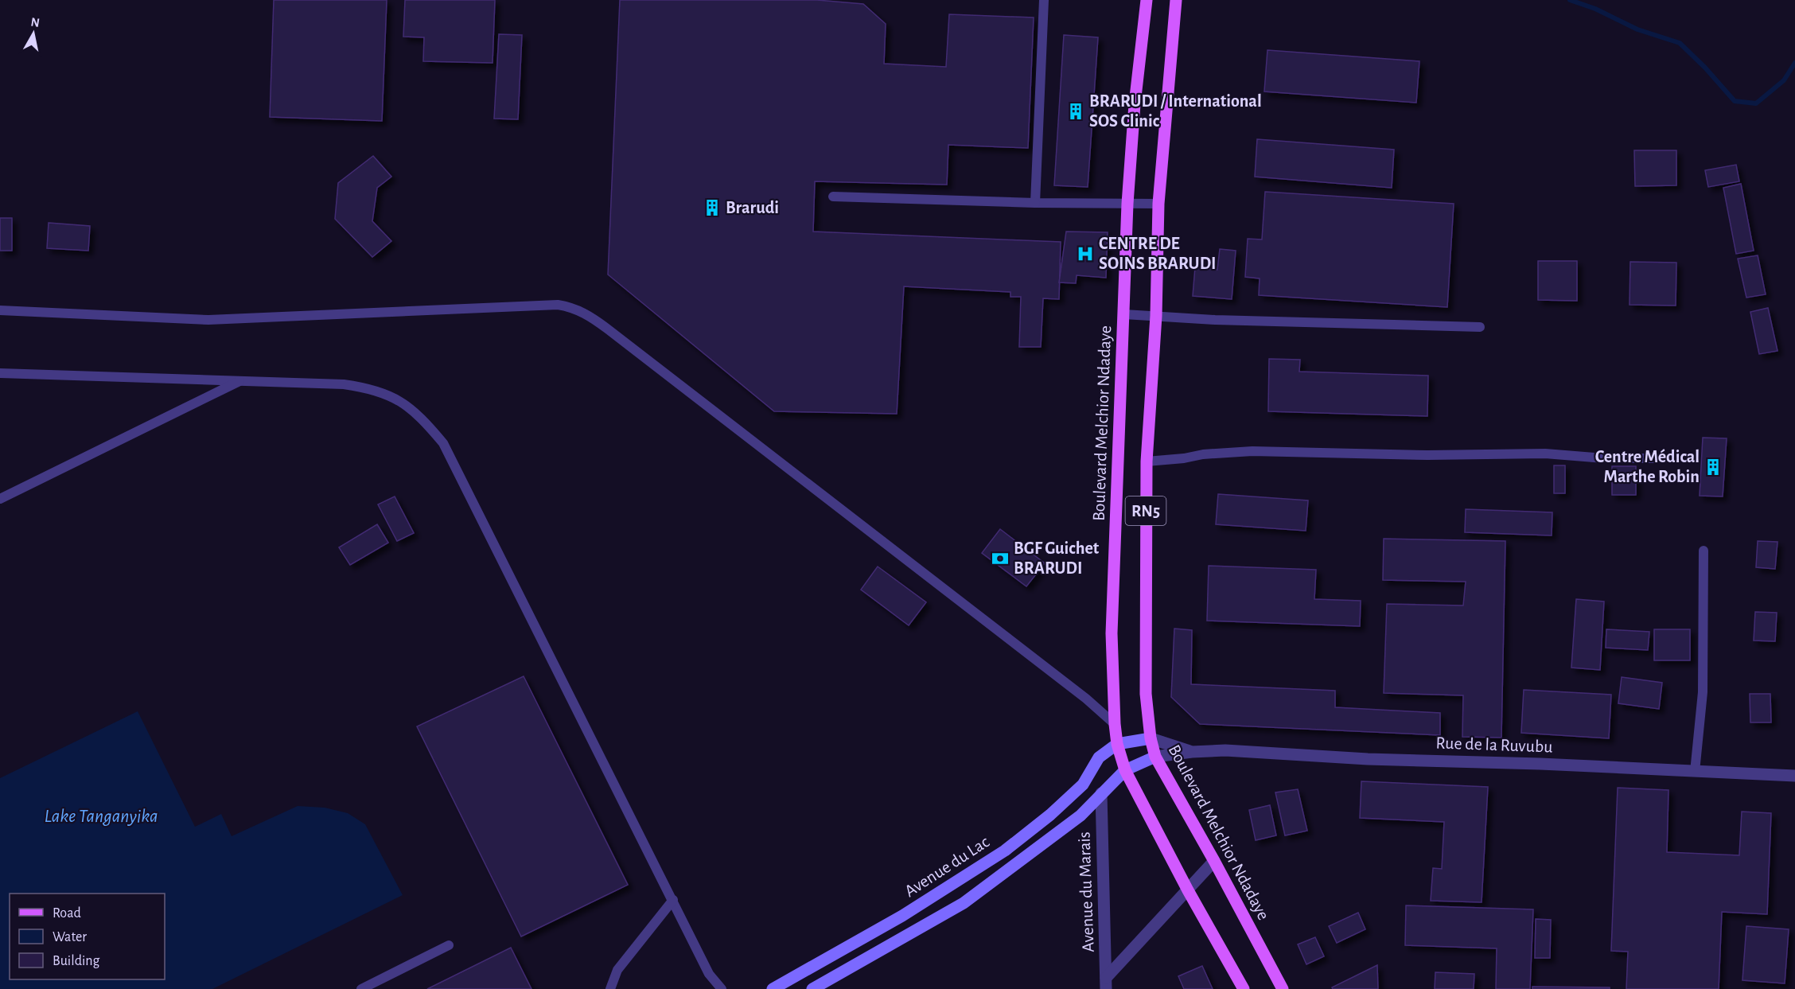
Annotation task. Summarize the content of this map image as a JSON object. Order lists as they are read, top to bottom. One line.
{"streets":{"main road":["Boulevard Melchior Ndadaye","RN5","Avenue du Lac"],"street":["Rue de la Ruvubu","Avenue du Marais"]},"crossings":[["Boulevard Melchior Ndadaye","Rue de la Ruvubu"],["Boulevard Melchior Ndadaye","Avenue du Lac"],["Rue de la Ruvubu","Avenue du Lac"],["Avenue du Lac","Avenue du Marais"]],"water":["Lake Tanganyika"],"places":{"building":["BRARUDI / International SOS Clinic","Brarudi","Centre Médical Marthe Robin"],"hospital":["CENTRE DE SOINS BRARUDI"],"bank":["BGF Guichet BRARUDI"]},"legend":["Road","Water","Building"],"north":"top"}
